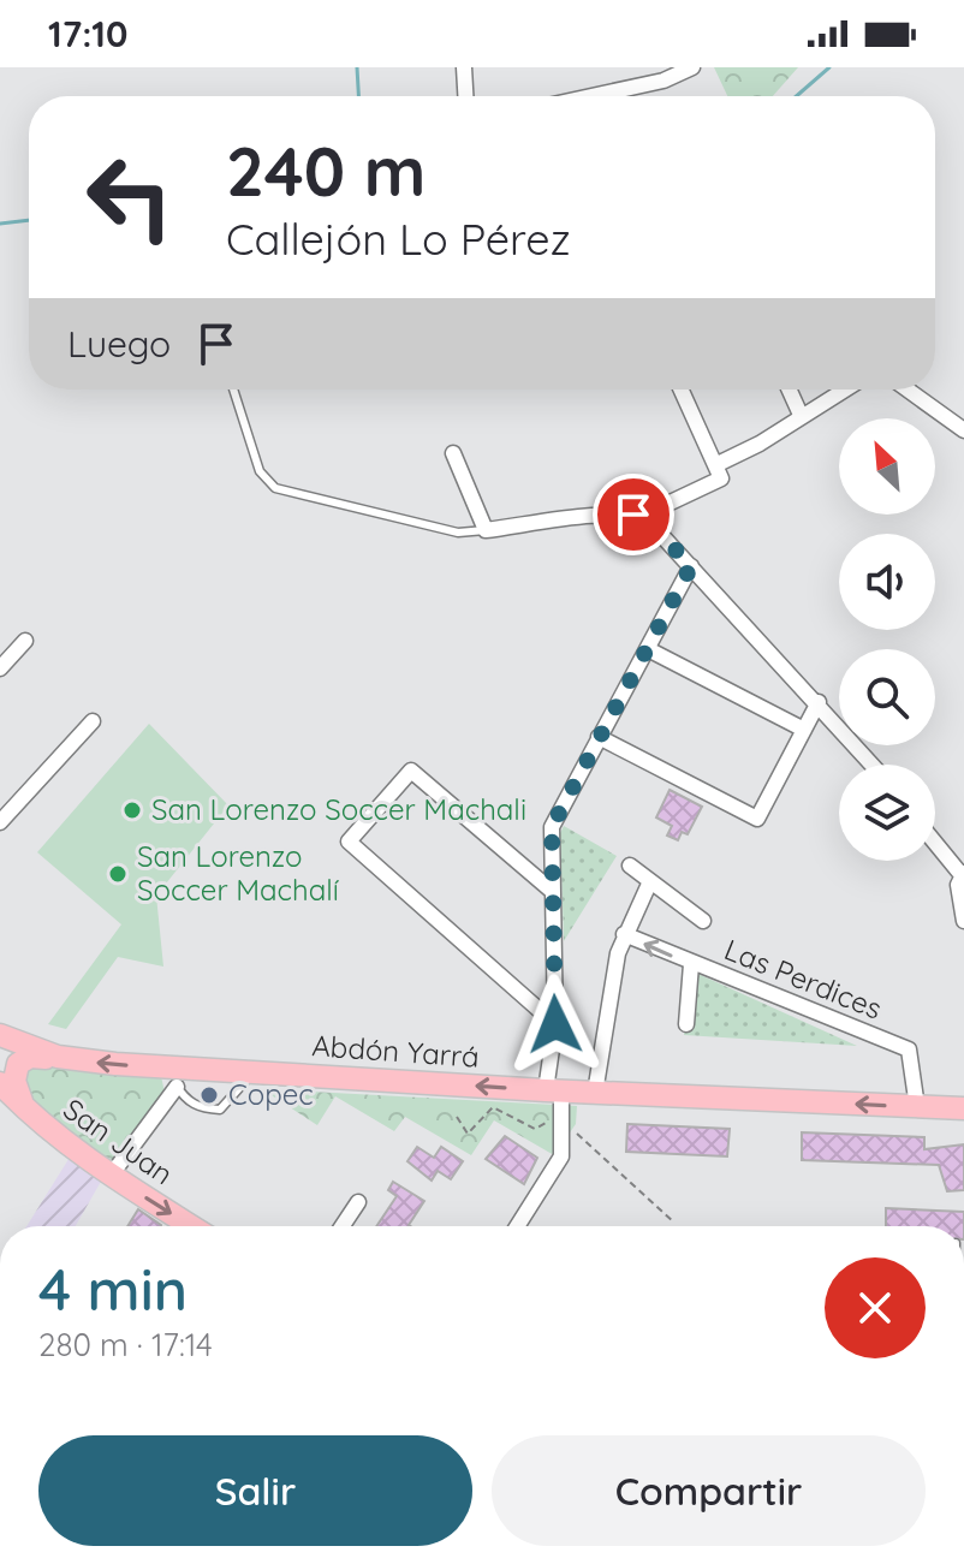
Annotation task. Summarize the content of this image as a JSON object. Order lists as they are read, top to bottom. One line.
{"streets":{"main road":["Abdón Yarrá","San Juan"],"street":["Las Perdices"]},"crossings":[["Las Perdices","Abdón Yarrá"]],"one_way":["Abdón Yarrá","San Juan"],"places":["San Lorenzo Soccer Machali","San Lorenzo Soccer Machalí","Copec"],"north":"top left","page":{"status":"17:10","turn":["240 m","Callejón Lo Pérez"],"then":"Luego","heading":["4 min","280 m · 17:14"],"buttons":["Salir","Compartir"]}}
